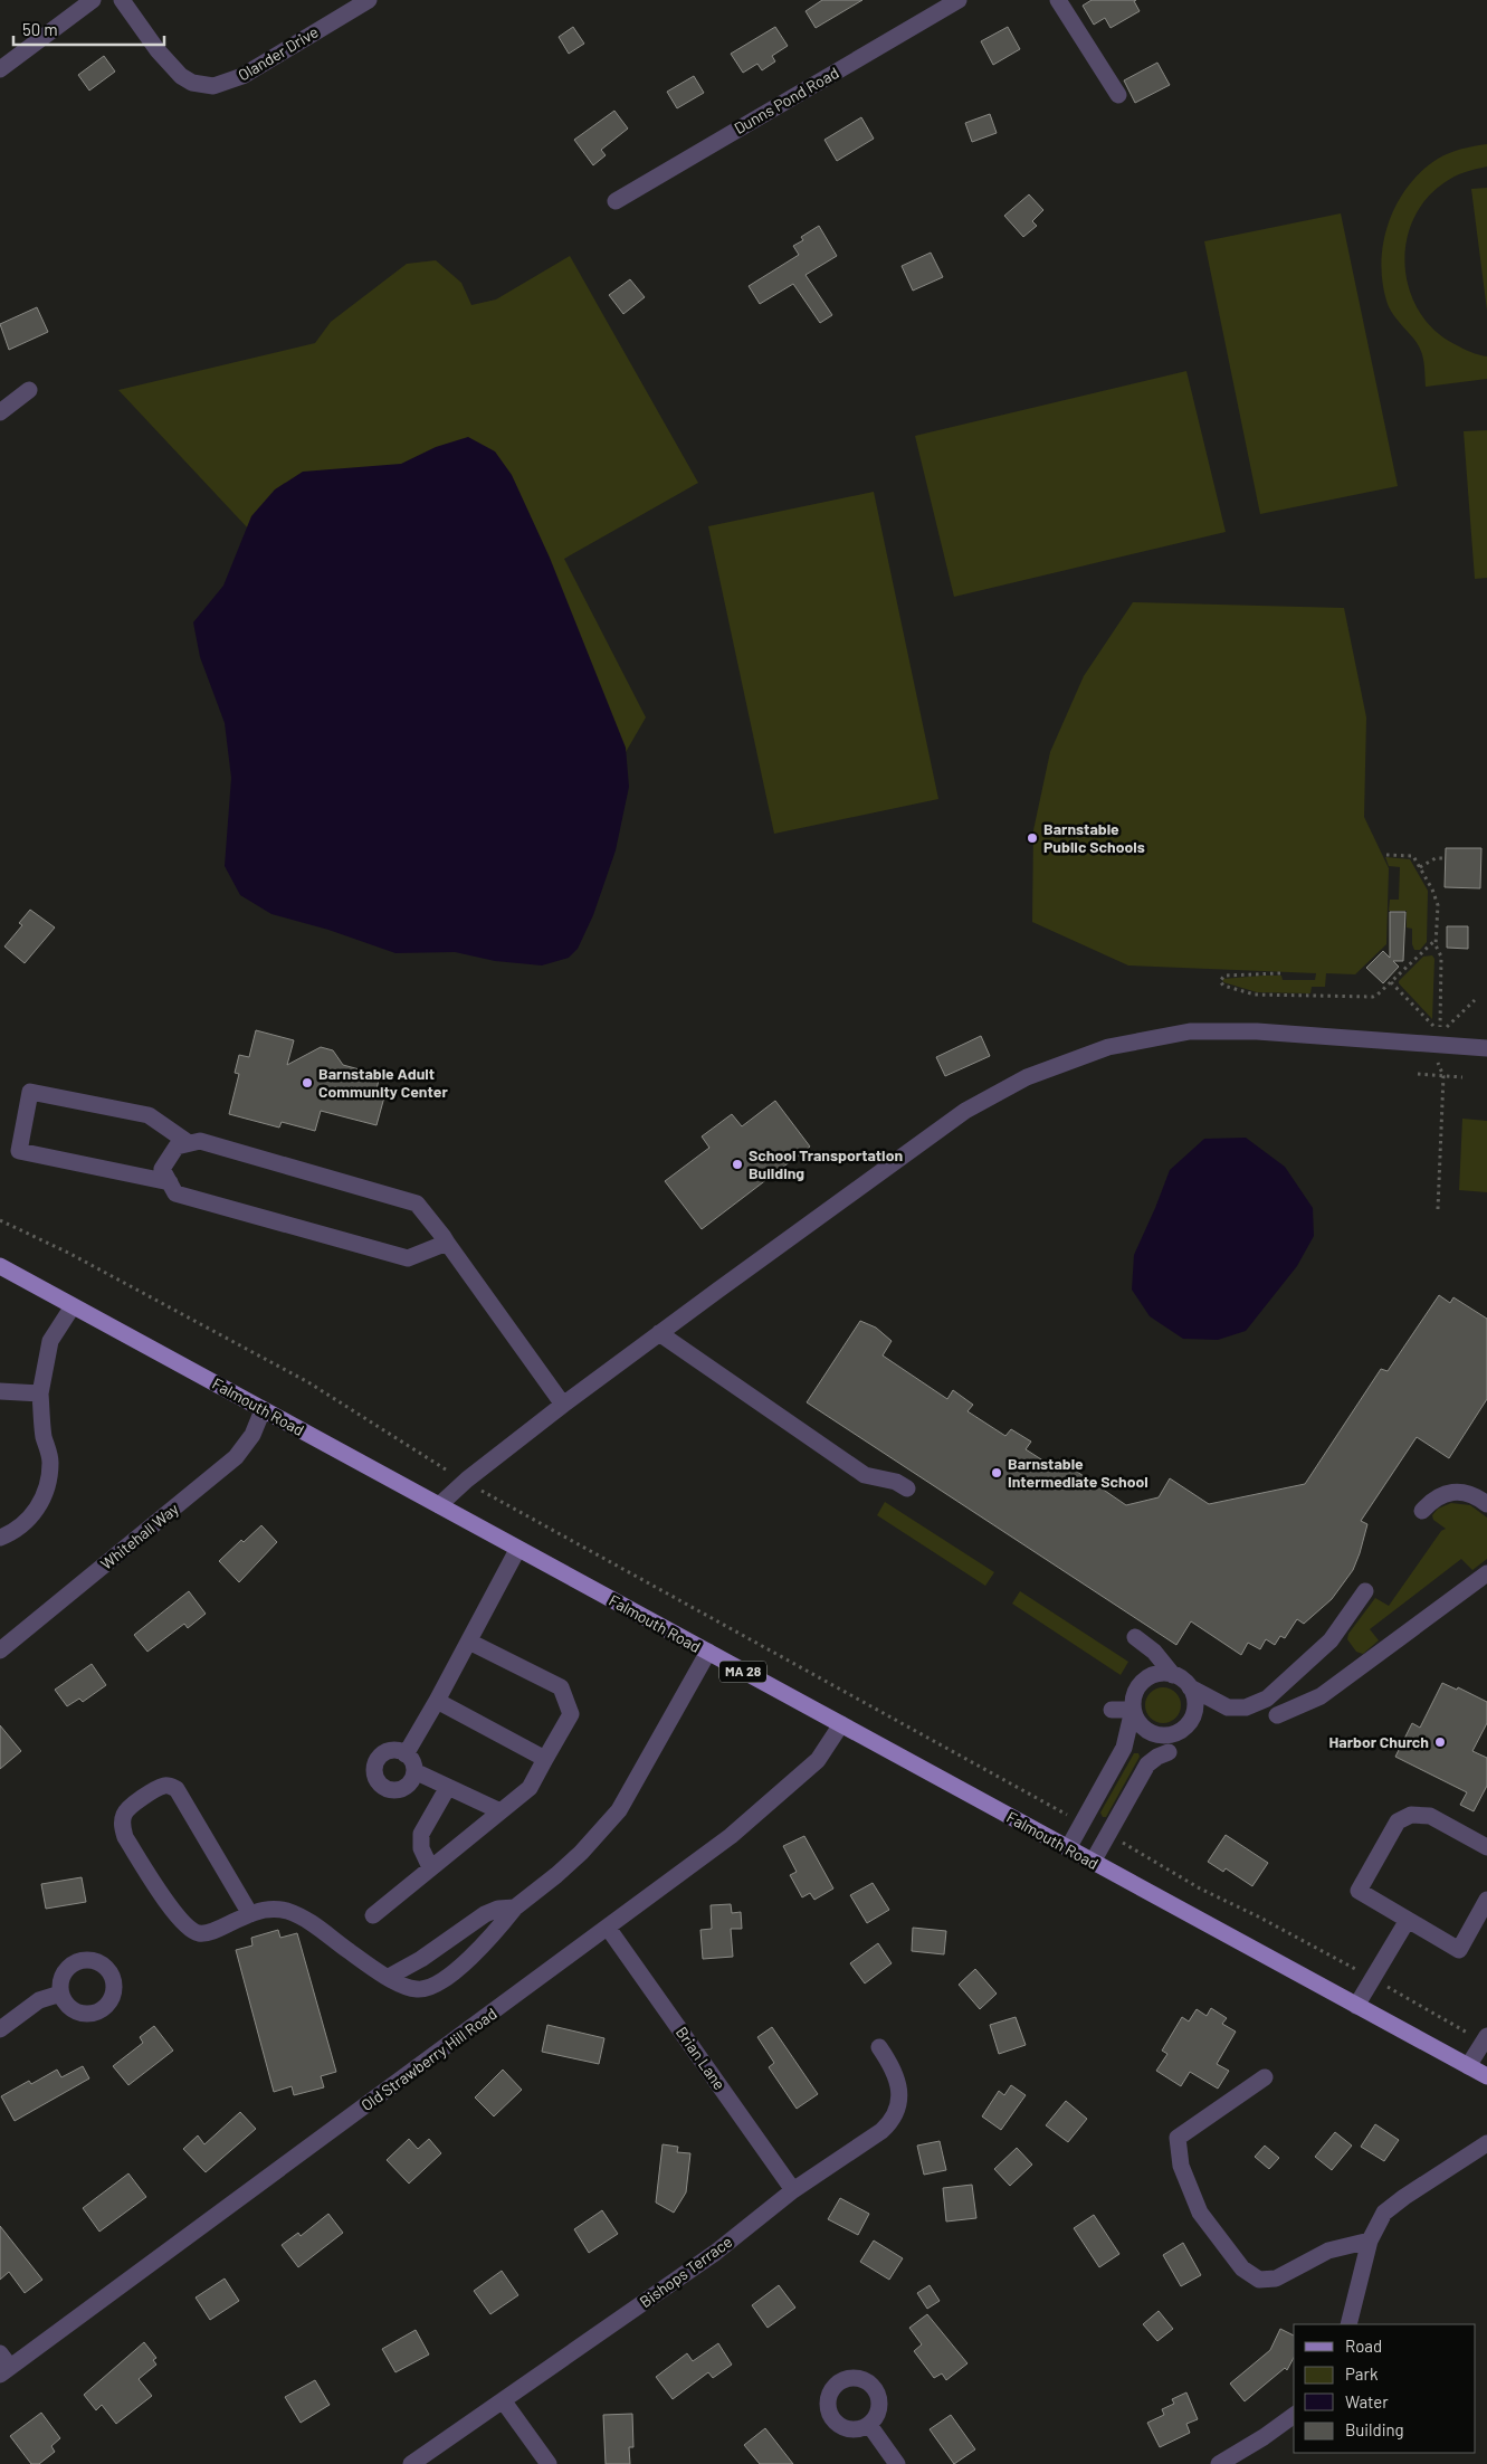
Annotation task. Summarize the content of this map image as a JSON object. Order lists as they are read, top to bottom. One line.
{"streets":{"main road":["Falmouth Road","MA 28"],"street":["Olander Drive","Dunns Pond Road","Whitehall Way","Brian Lane","Old Strawberry Hill Road","Bishops Terrace"]},"crossings":[["Falmouth Road","Whitehall Way"],["Falmouth Road","Old Strawberry Hill Road"],["Brian Lane","Old Strawberry Hill Road"],["Brian Lane","Bishops Terrace"]],"places":["Barnstable Public Schools","Barnstable Adult Community Center","School Transportation Building","Barnstable Intermediate School","Harbor Church"],"legend":["Road","Park","Water","Building"],"scale_bar":"50 m"}
